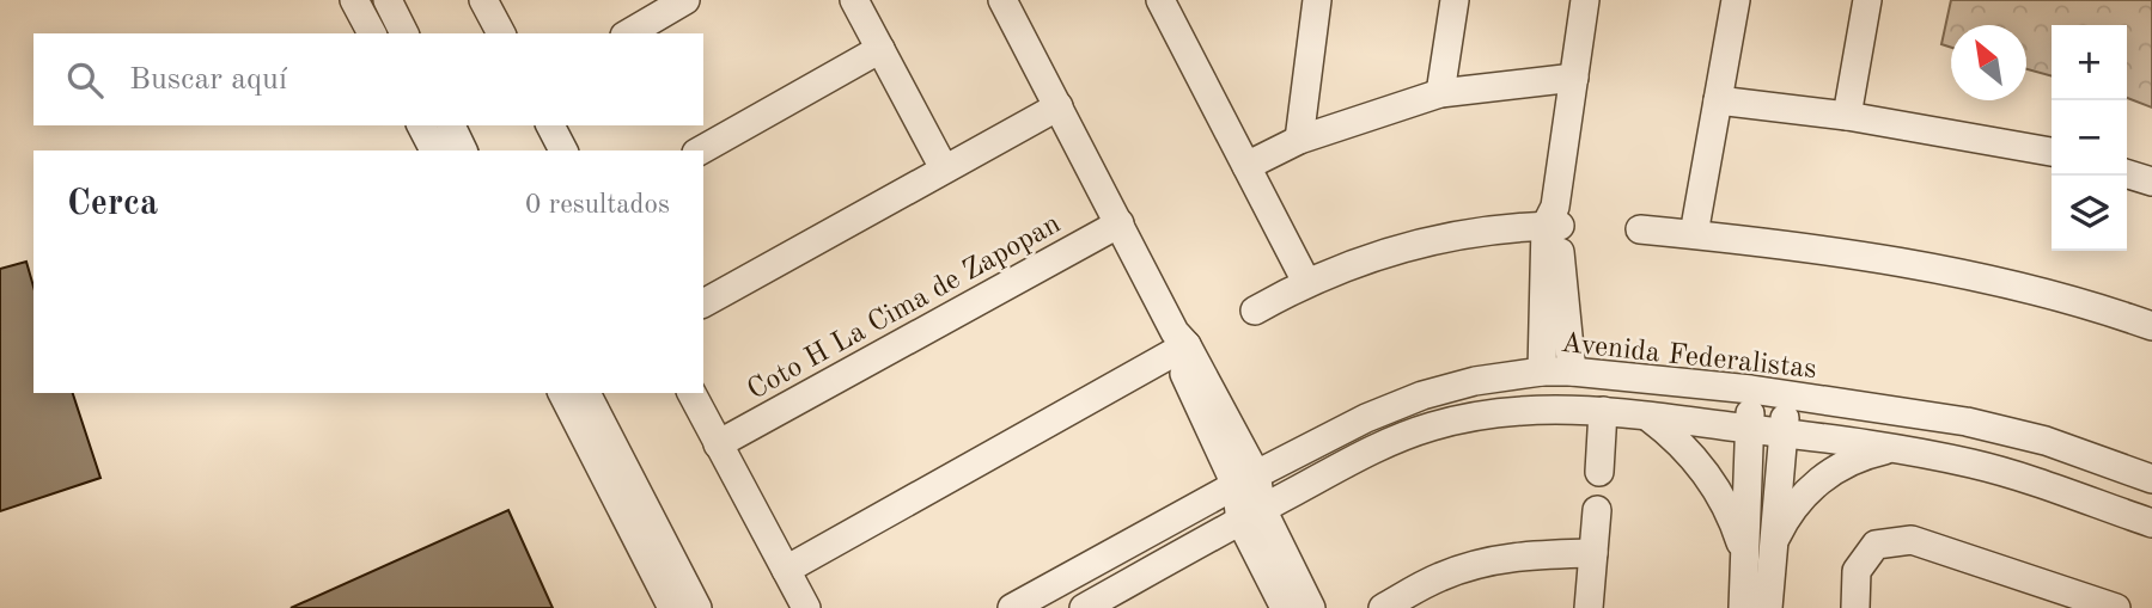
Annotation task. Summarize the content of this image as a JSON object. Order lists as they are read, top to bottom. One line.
{"streets":{"street":["Coto H La Cima de Zapopan","Avenida Federalistas"]},"north":"top left","page":{"map_buttons":["+","−"],"search":"Buscar aquí","heading":["Cerca","0 resultados"]}}
